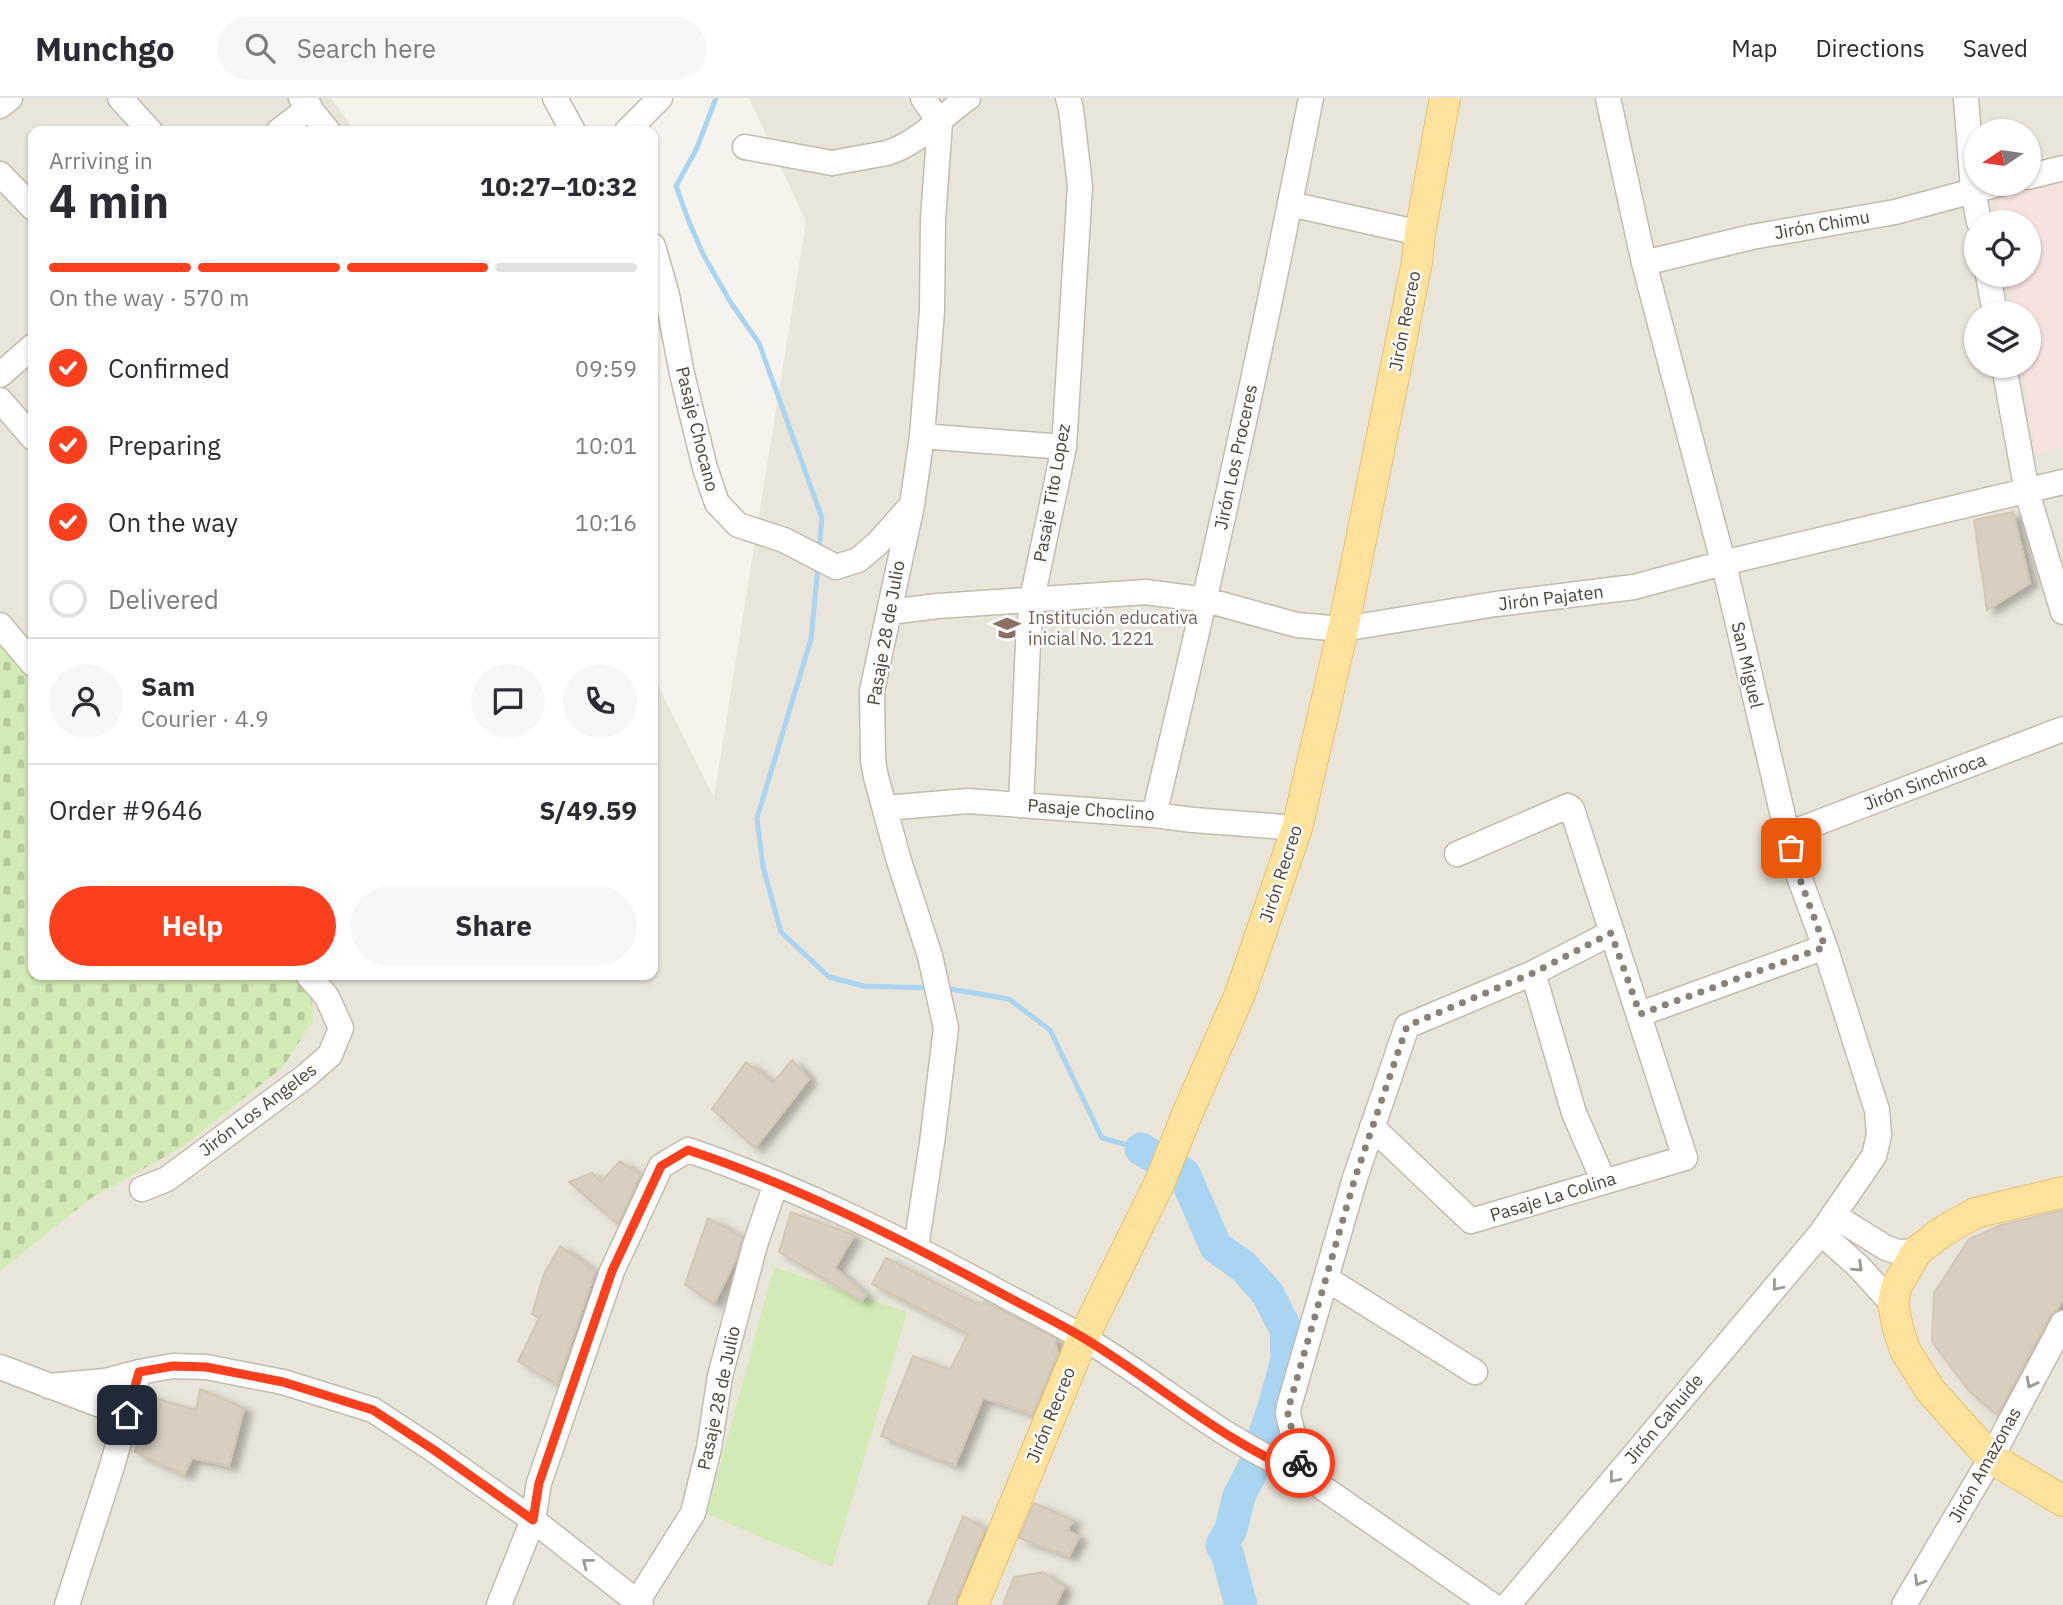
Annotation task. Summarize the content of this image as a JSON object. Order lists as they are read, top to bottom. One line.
{"streets":{"main road":["Jirón Recreo"],"street":["Jirón Chimu","Pasaje Chocano","Jirón Los Proceres","Pasaje Tito Lopez","Jirón Pajaten","Pasaje 28 de Julio","San Miguel","Jirón Sinchiroca","Pasaje Choclino","Jirón Los Angeles","Pasaje La Colina","Jirón Cahuide","Jirón Amazonas"]},"crossings":[["Jirón Chimu","San Miguel"],["Jirón Recreo","Jirón Pajaten"],["Jirón Recreo","Pasaje Choclino"],["Pasaje Chocano","Pasaje 28 de Julio"],["Jirón Los Proceres","Jirón Pajaten"],["Jirón Los Proceres","Pasaje Choclino"],["Pasaje Tito Lopez","Jirón Pajaten"],["Pasaje Tito Lopez","Pasaje Choclino"],["Jirón Pajaten","Pasaje 28 de Julio"],["Jirón Pajaten","San Miguel"],["Pasaje 28 de Julio","Pasaje Choclino"],["San Miguel","Jirón Sinchiroca"],["San Miguel","Jirón Cahuide"]],"one_way":["Jirón Cahuide","Jirón Amazonas"],"places":{"school or university":["Institución educativa inicial No. 1221"]},"north":"left","page":{"header":"Munchgo","search":"Search here","nav":["Map","Directions","Saved"],"heading":["4 min","Arriving in","10:27–10:32"],"panel":["Sam","Courier · 4.9","Order #9646","S/49.59"],"bar":"On the way · 570 m","list":[["Confirmed","09:59"],["Preparing","10:01"],["On the way","10:16"],"Delivered"],"buttons":["Help","Share"]}}
